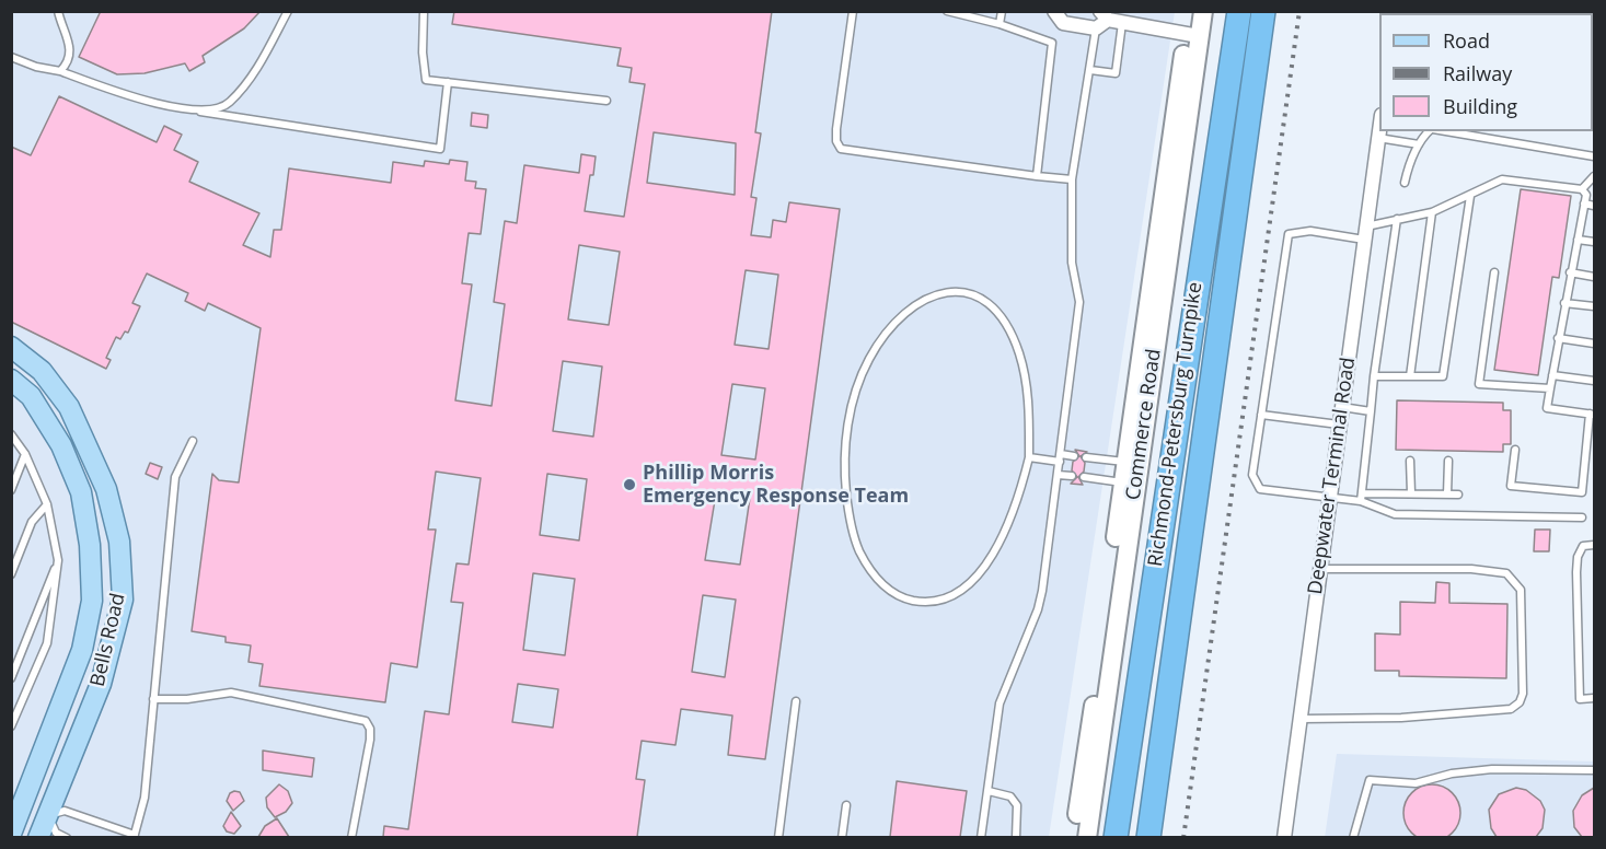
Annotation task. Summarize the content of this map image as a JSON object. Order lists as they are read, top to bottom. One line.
{"streets":{"highway":["Richmond-Petersburg Turnpike"],"main road":["Commerce Road","Bells Road"],"street":["Deepwater Terminal Road"]},"places":["Phillip Morris Emergency Response Team"],"legend":["Road","Railway","Building"]}
